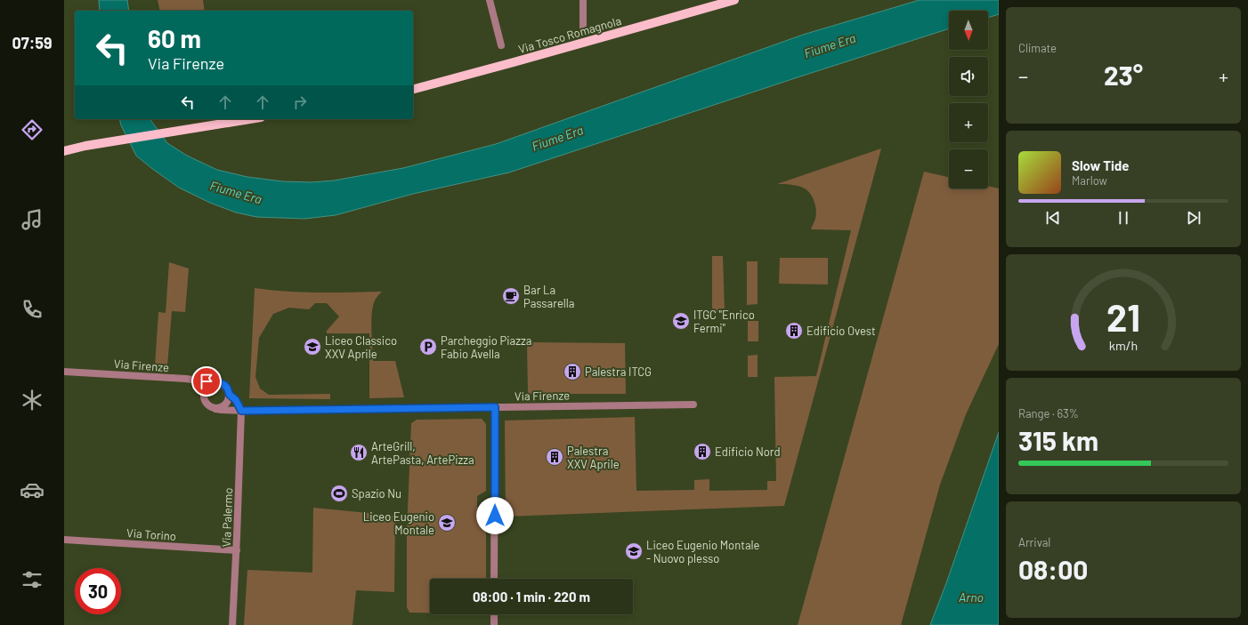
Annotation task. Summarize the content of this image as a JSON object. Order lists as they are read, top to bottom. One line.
{"streets":{"main road":["Via Tosco Romagnola"],"street":["Via Firenze","Via Palermo","Via Torino"]},"crossings":[["Via Firenze","Via Palermo"],["Via Palermo","Via Torino"]],"water":["Fiume Era","Arno"],"places":{"cafe":["Bar La Passarella"],"school or university":["ITGC \"Enrico Fermi\"","Liceo Classico XXV Aprile","Liceo Eugenio Montale","Liceo Eugenio Montale - Nuovo plesso"],"building":["Edificio Ovest","Palestra ITCG","Edificio Nord","Palestra XXV Aprile"],"parking":["Parcheggio Piazza Fabio Avella"],"restaurant":["ArteGrill, ArtePasta, ArtePizza"],"sports":["Spazio Nu"]},"north":"bottom","page":{"tabs":"07:59","tile":["Climate",["Range · 63%","315 km"],["Arrival","08:00"]],"map_buttons":["+","−"],"turn":["60 m","Via Firenze"],"heat":["−","23°","+"],"song":["Slow Tide","Marlow"],"limit":"30","trip":"08:00 · 1 min · 220 m","gauge":["21","km/h"]}}
